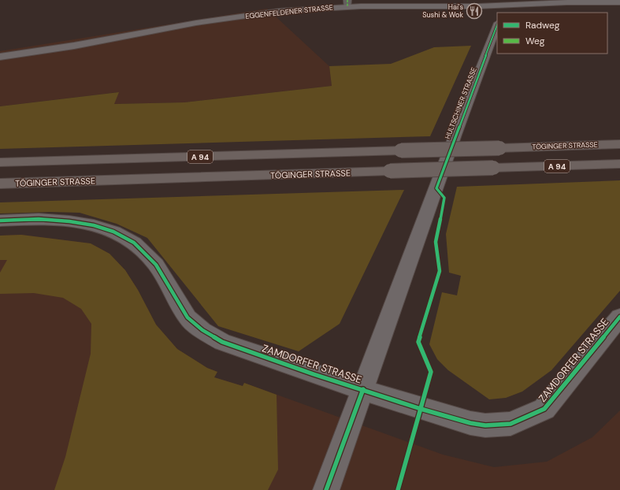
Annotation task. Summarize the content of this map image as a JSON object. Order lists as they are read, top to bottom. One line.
{"streets":{"highway":["TÖGINGER STRASSE","A 94"],"street":["EGGENFELDENER STRASSE","HULTSCHINER STRASSE","ZAMDORFER STRASSE"]},"crossings":[["HULTSCHINER STRASSE","ZAMDORFER STRASSE"]],"places":{"restaurant":["Hai's Sushi & Wok"]},"legend":["Radweg","Weg"]}
